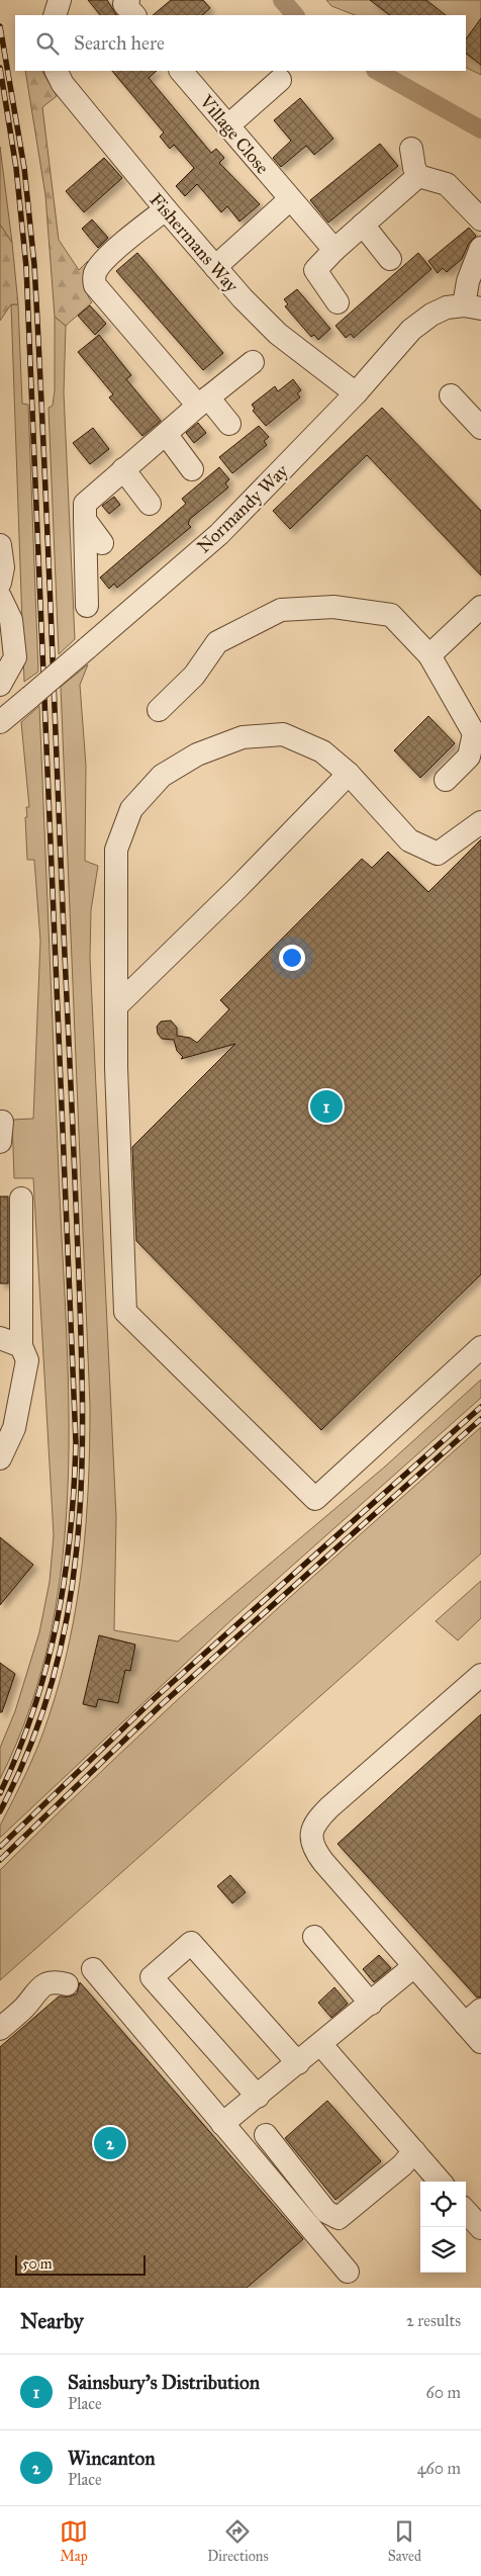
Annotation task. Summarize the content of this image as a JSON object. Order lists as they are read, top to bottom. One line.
{"streets":{"street":["Village Close","Fishermans Way","Normandy Way"]},"crossings":[["Fishermans Way","Normandy Way"]],"scale_bar":"50 m","page":{"search":"Search here","pins":["1","2"],"scale":"50 m","heading":["Nearby","2 results"],"list":[{"mark":"1","name":"Sainsbury's Distribution","note":"Place","value":"60 m"},{"mark":"2","name":"Wincanton","note":"Place","value":"460 m"}],"nav":["Map","Directions","Saved"]}}
